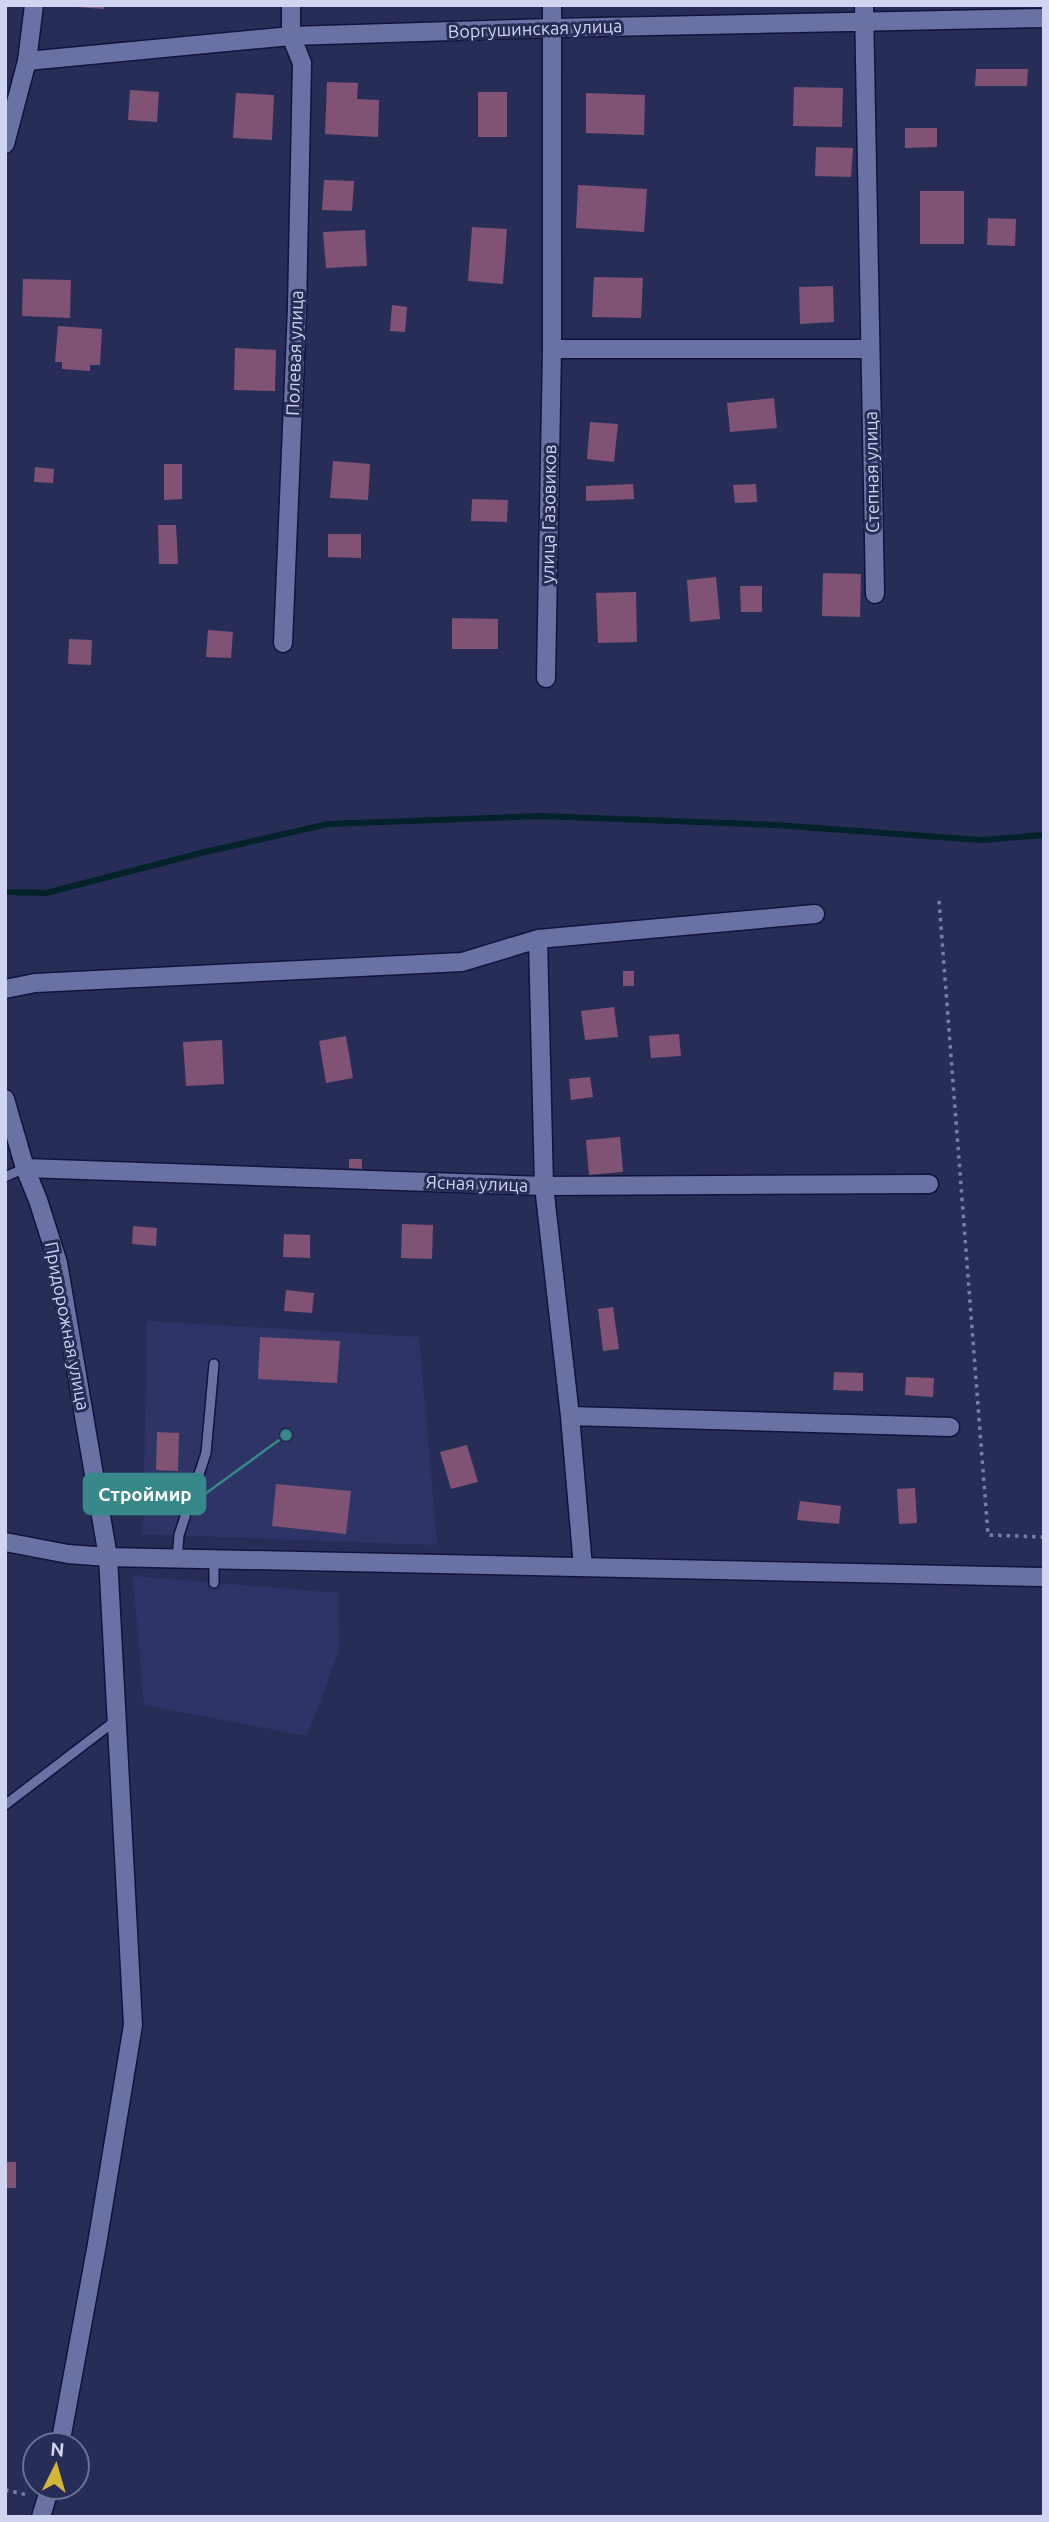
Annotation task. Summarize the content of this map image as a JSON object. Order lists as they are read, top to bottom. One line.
{"streets":{"street":["Воргушинская улица","Полевая улица","Степная улица","улица Газовиков","Ясная улица","Придорожная улица"]},"crossings":[["Воргушинская улица","Полевая улица"],["Воргушинская улица","Степная улица"],["Воргушинская улица","улица Газовиков"],["Ясная улица","Придорожная улица"]],"places":["Строймир"],"north":"top"}
